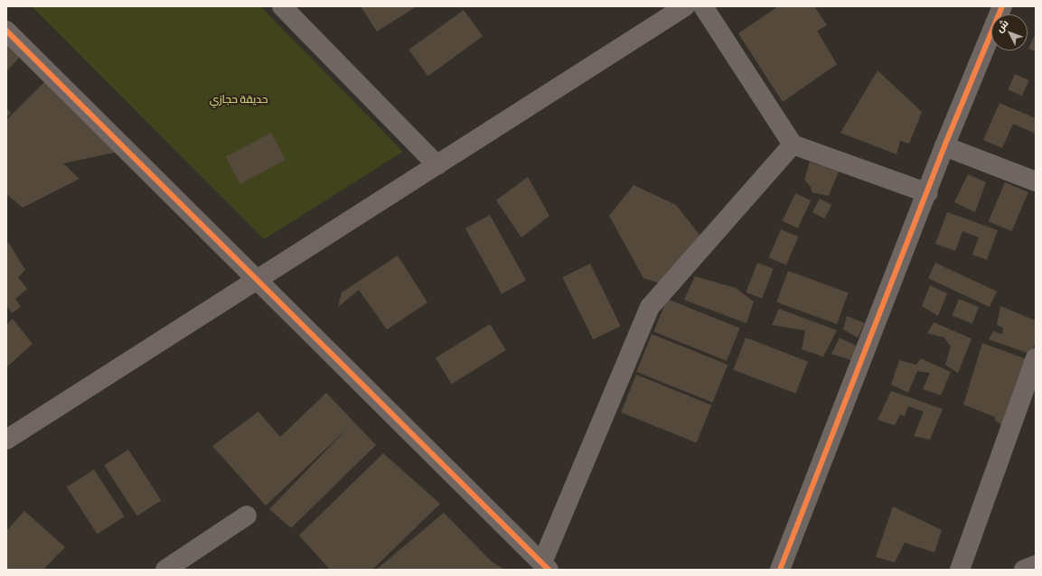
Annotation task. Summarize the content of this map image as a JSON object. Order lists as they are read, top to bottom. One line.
{"parks":["حديقة حجازي"],"north":"top left"}
